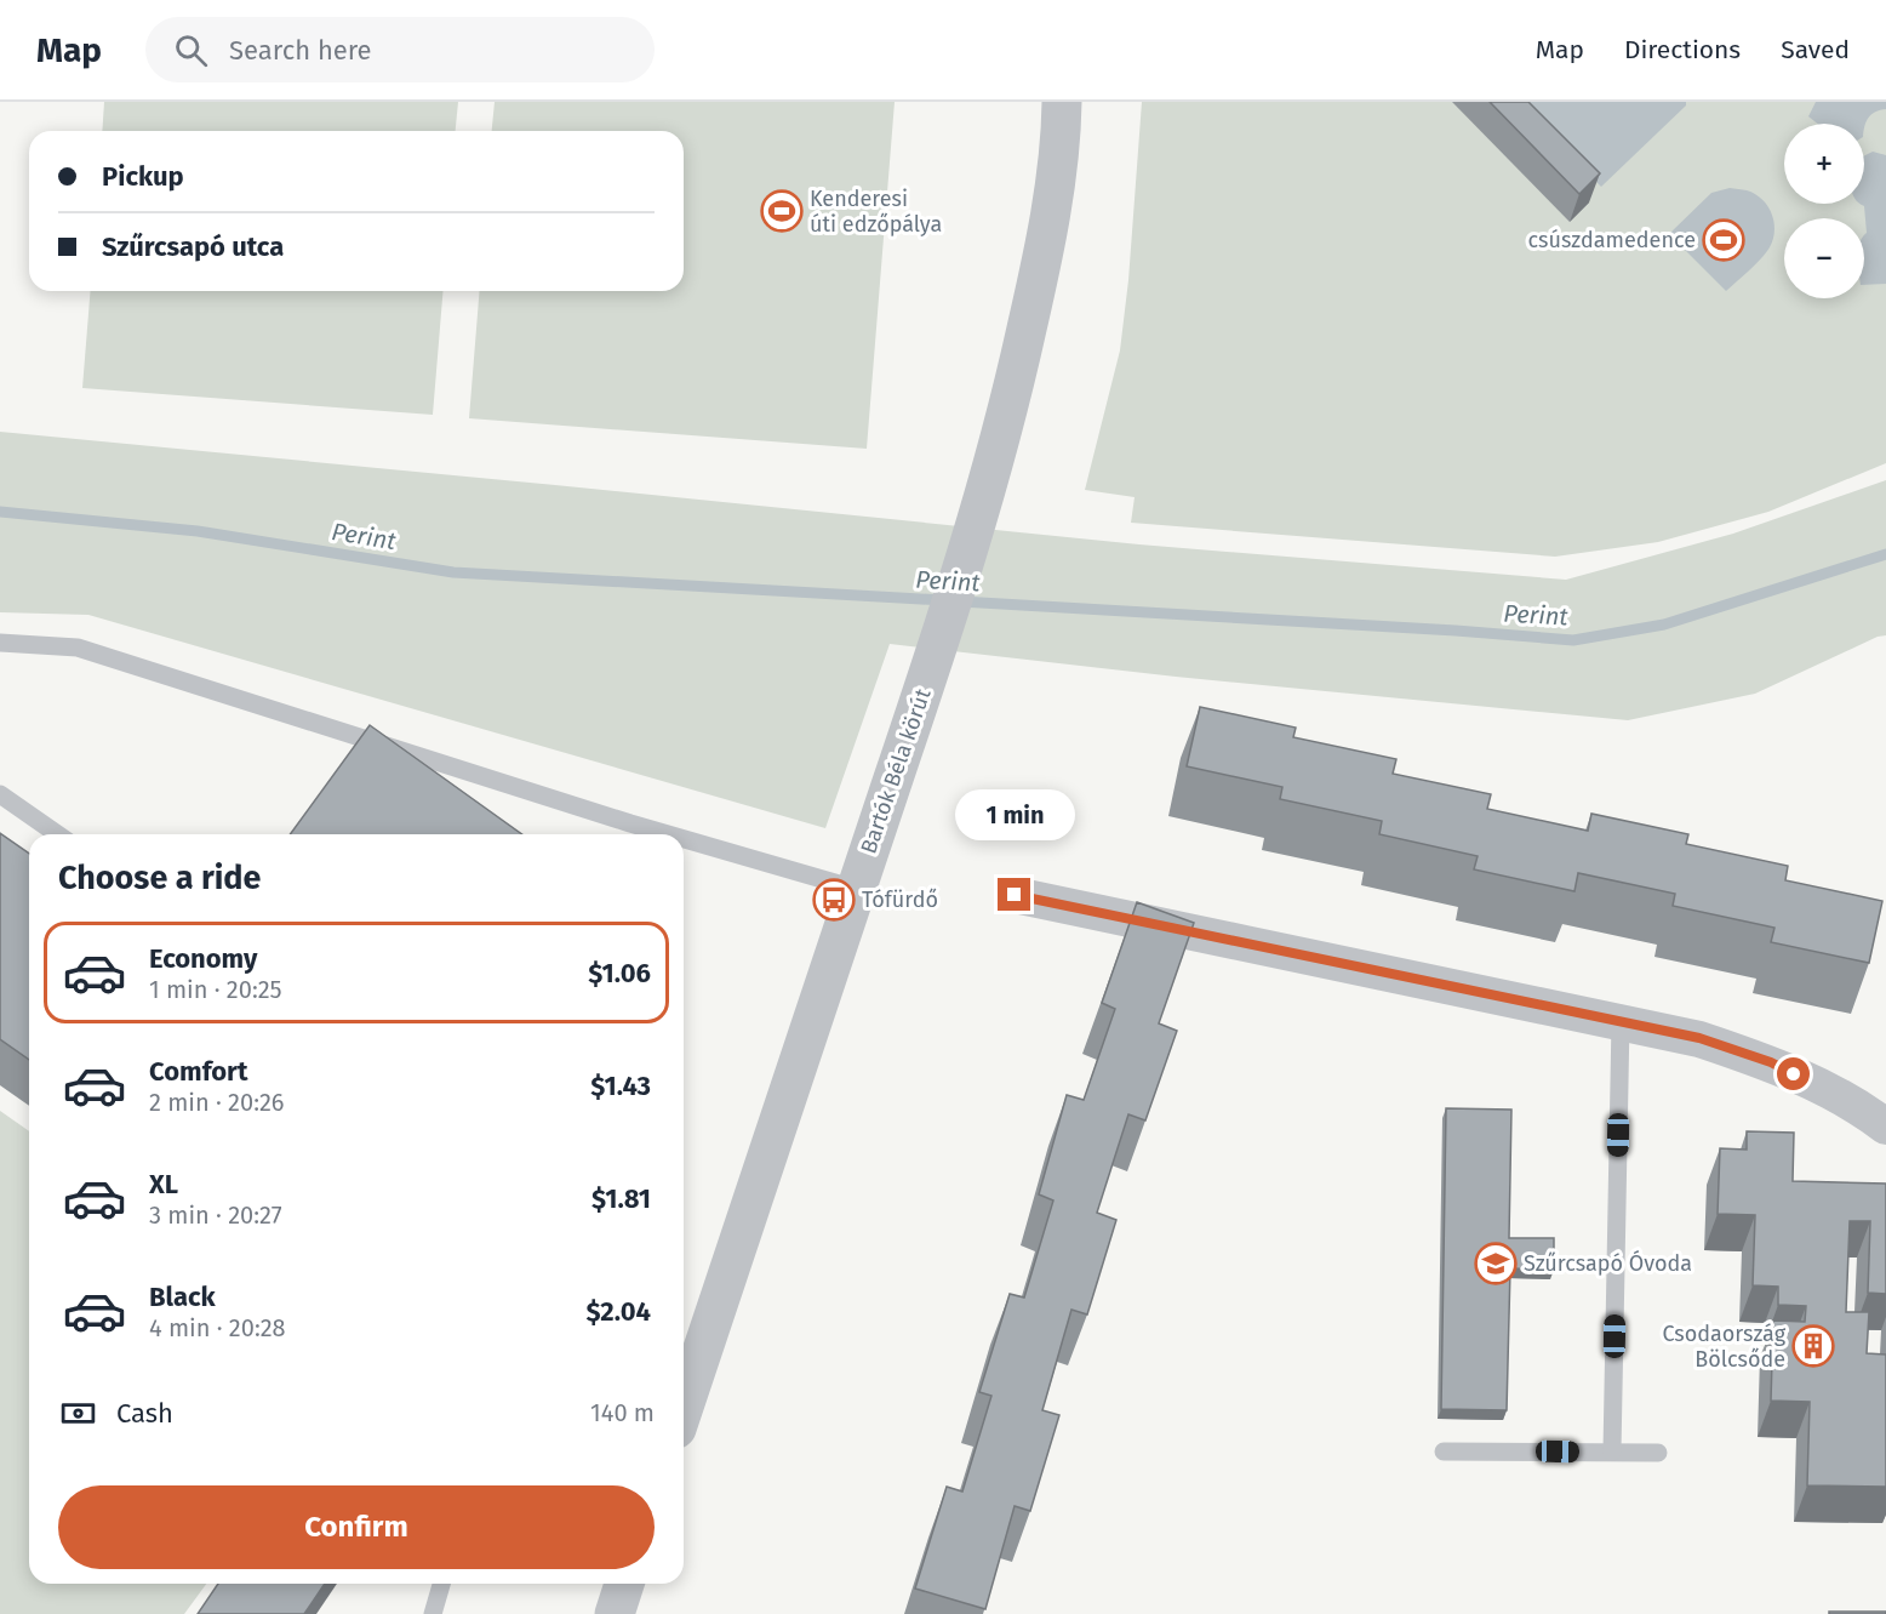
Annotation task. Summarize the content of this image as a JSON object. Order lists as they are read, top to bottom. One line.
{"streets":{"street":["Bartók Béla körút"]},"water":["Perint"],"places":{"sports":["Kenderesi úti edzőpálya","csúszdamedence"],"bus stop":["Tófürdő"],"school or university":["Szűrcsapó Óvoda"],"building":["Csodaország Bölcsőde"]},"page":{"header":"Map","search":"Search here","nav":["Map","Directions","Saved"],"map_buttons":["+","−"],"banner":["Pickup","Szűrcsapó utca"],"bubble":"1 min","heading":"Choose a ride","list":[{"name":"Economy","note":"1 min · 20:25","value":"$1.06"},{"name":"Comfort","note":"2 min · 20:26","value":"$1.43"},{"name":"XL","note":"3 min · 20:27","value":"$1.81"},{"name":"Black","note":"4 min · 20:28","value":"$2.04"}],"pay":["Cash","140 m"],"buttons":"Confirm"}}
